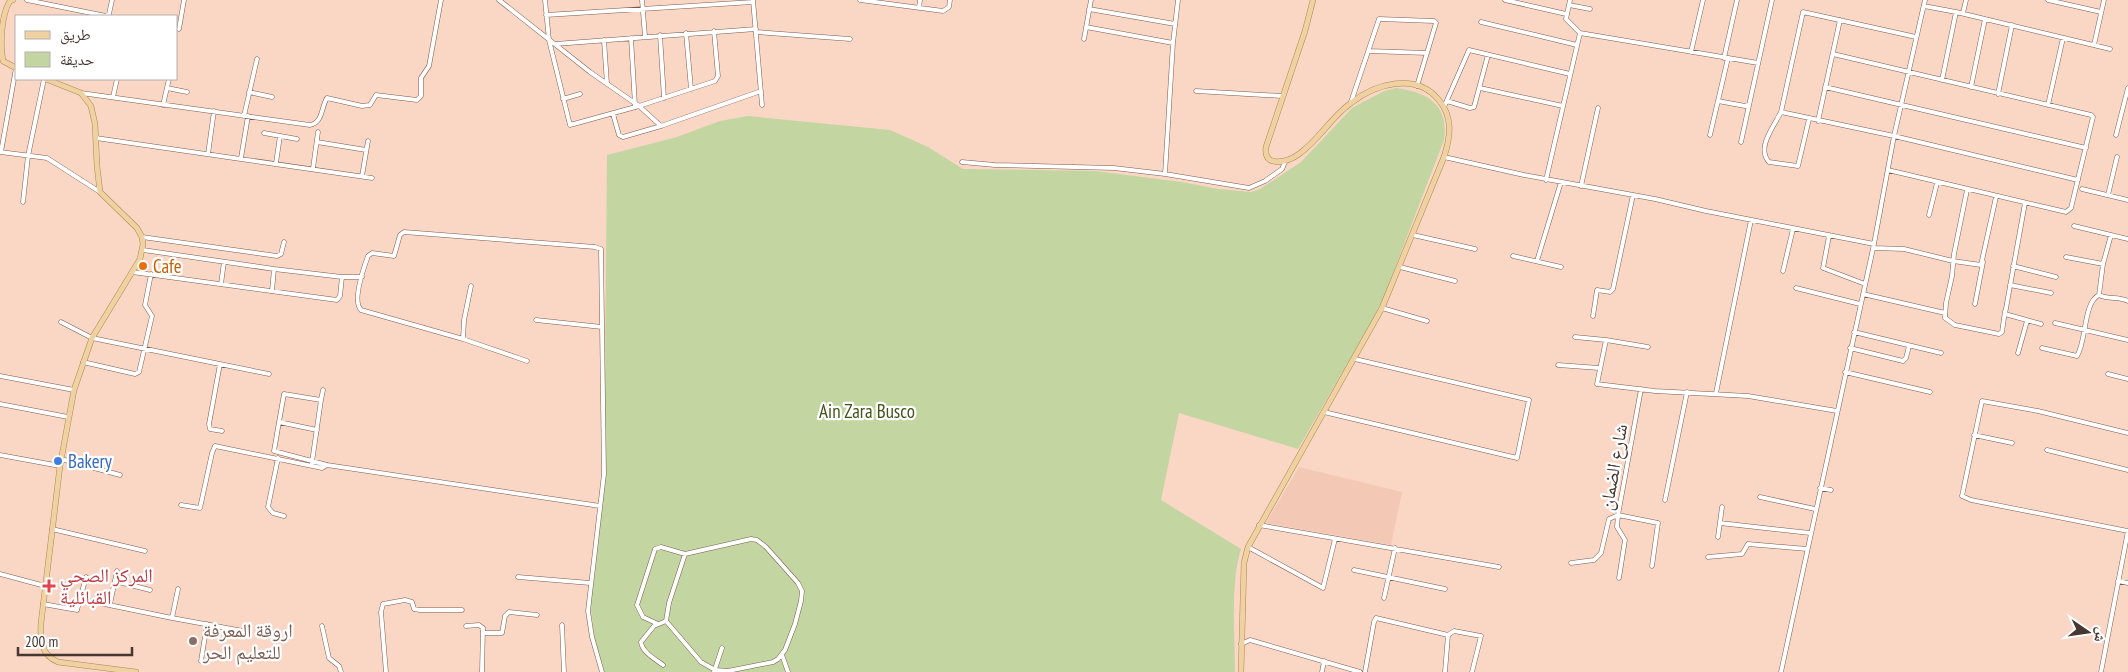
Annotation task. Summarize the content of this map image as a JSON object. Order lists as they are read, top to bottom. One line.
{"streets":{"street":["شارع الضمان"]},"parks":["Ain Zara Busco"],"places":{"other":["Cafe","Bakery","اروقة المعرفة للتعليم الحر"],"health":["المركز الصحي القبائلية"]},"legend":["طريق","حديقة"],"scale_bar":"200 m","north":"right"}
